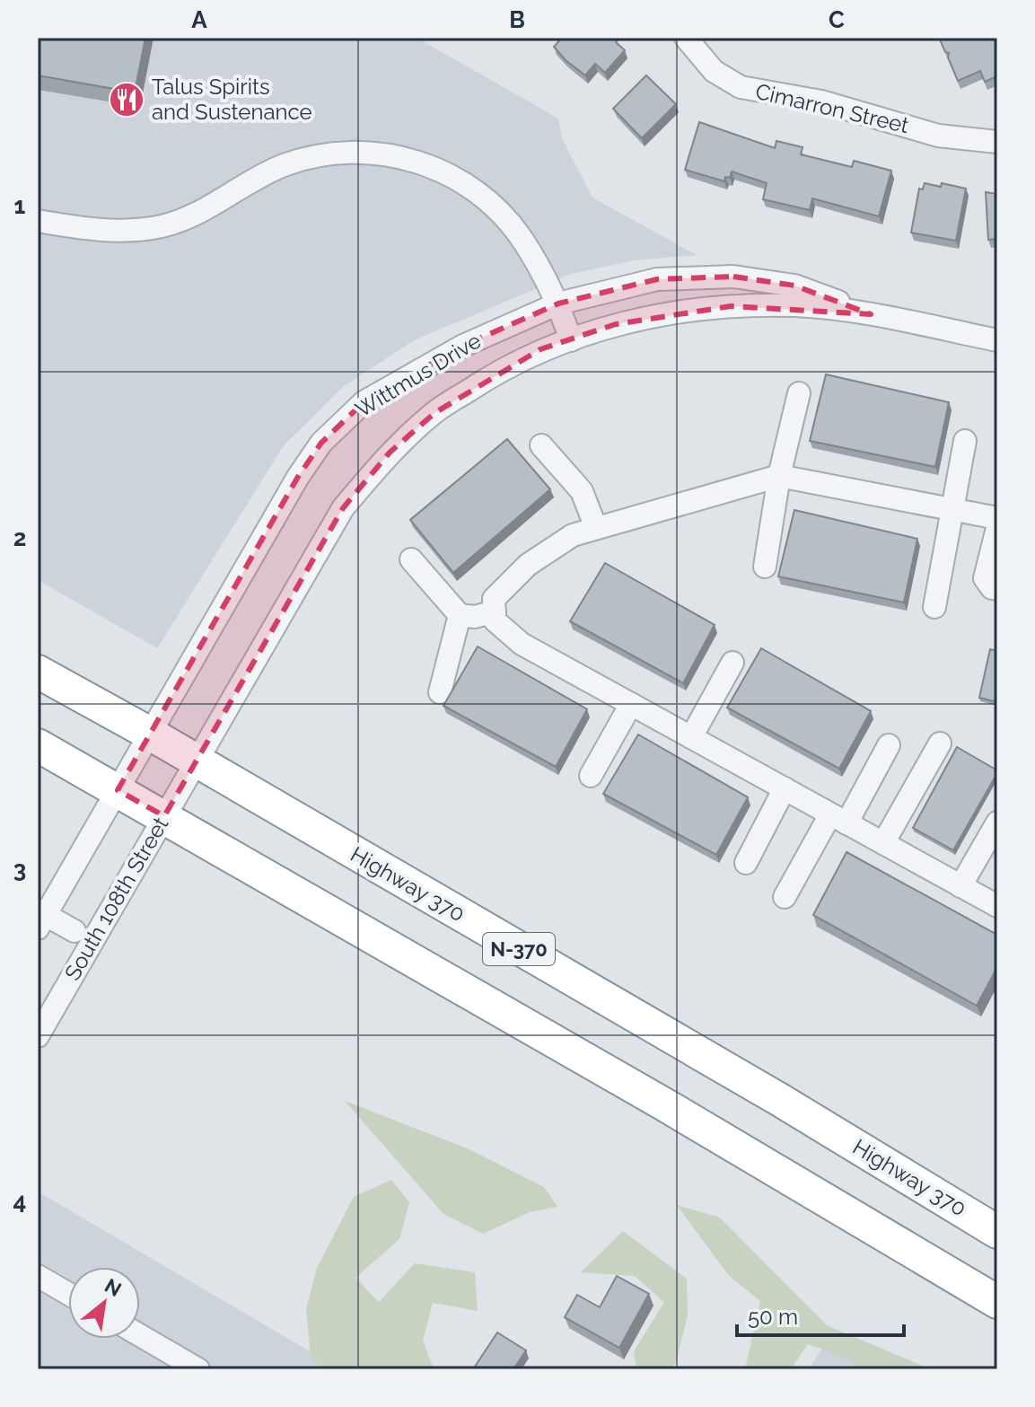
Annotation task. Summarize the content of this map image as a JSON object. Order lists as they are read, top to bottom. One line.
{"streets":{"highway":["Highway 370","N-370"],"street":["Cimarron Street","Wittmus Drive","South 108th Street"]},"crossings":[["Wittmus Drive","Highway 370"],["Wittmus Drive","South 108th Street"],["Wittmus Drive","N-370"],["Highway 370","South 108th Street"],["South 108th Street","N-370"]],"places":{"restaurant":["Talus Spirits and Sustenance"]},"scale_bar":"50 m","north":"top right","grid":{"columns":["A","B","C"],"rows":["1","2","3","4"]}}
